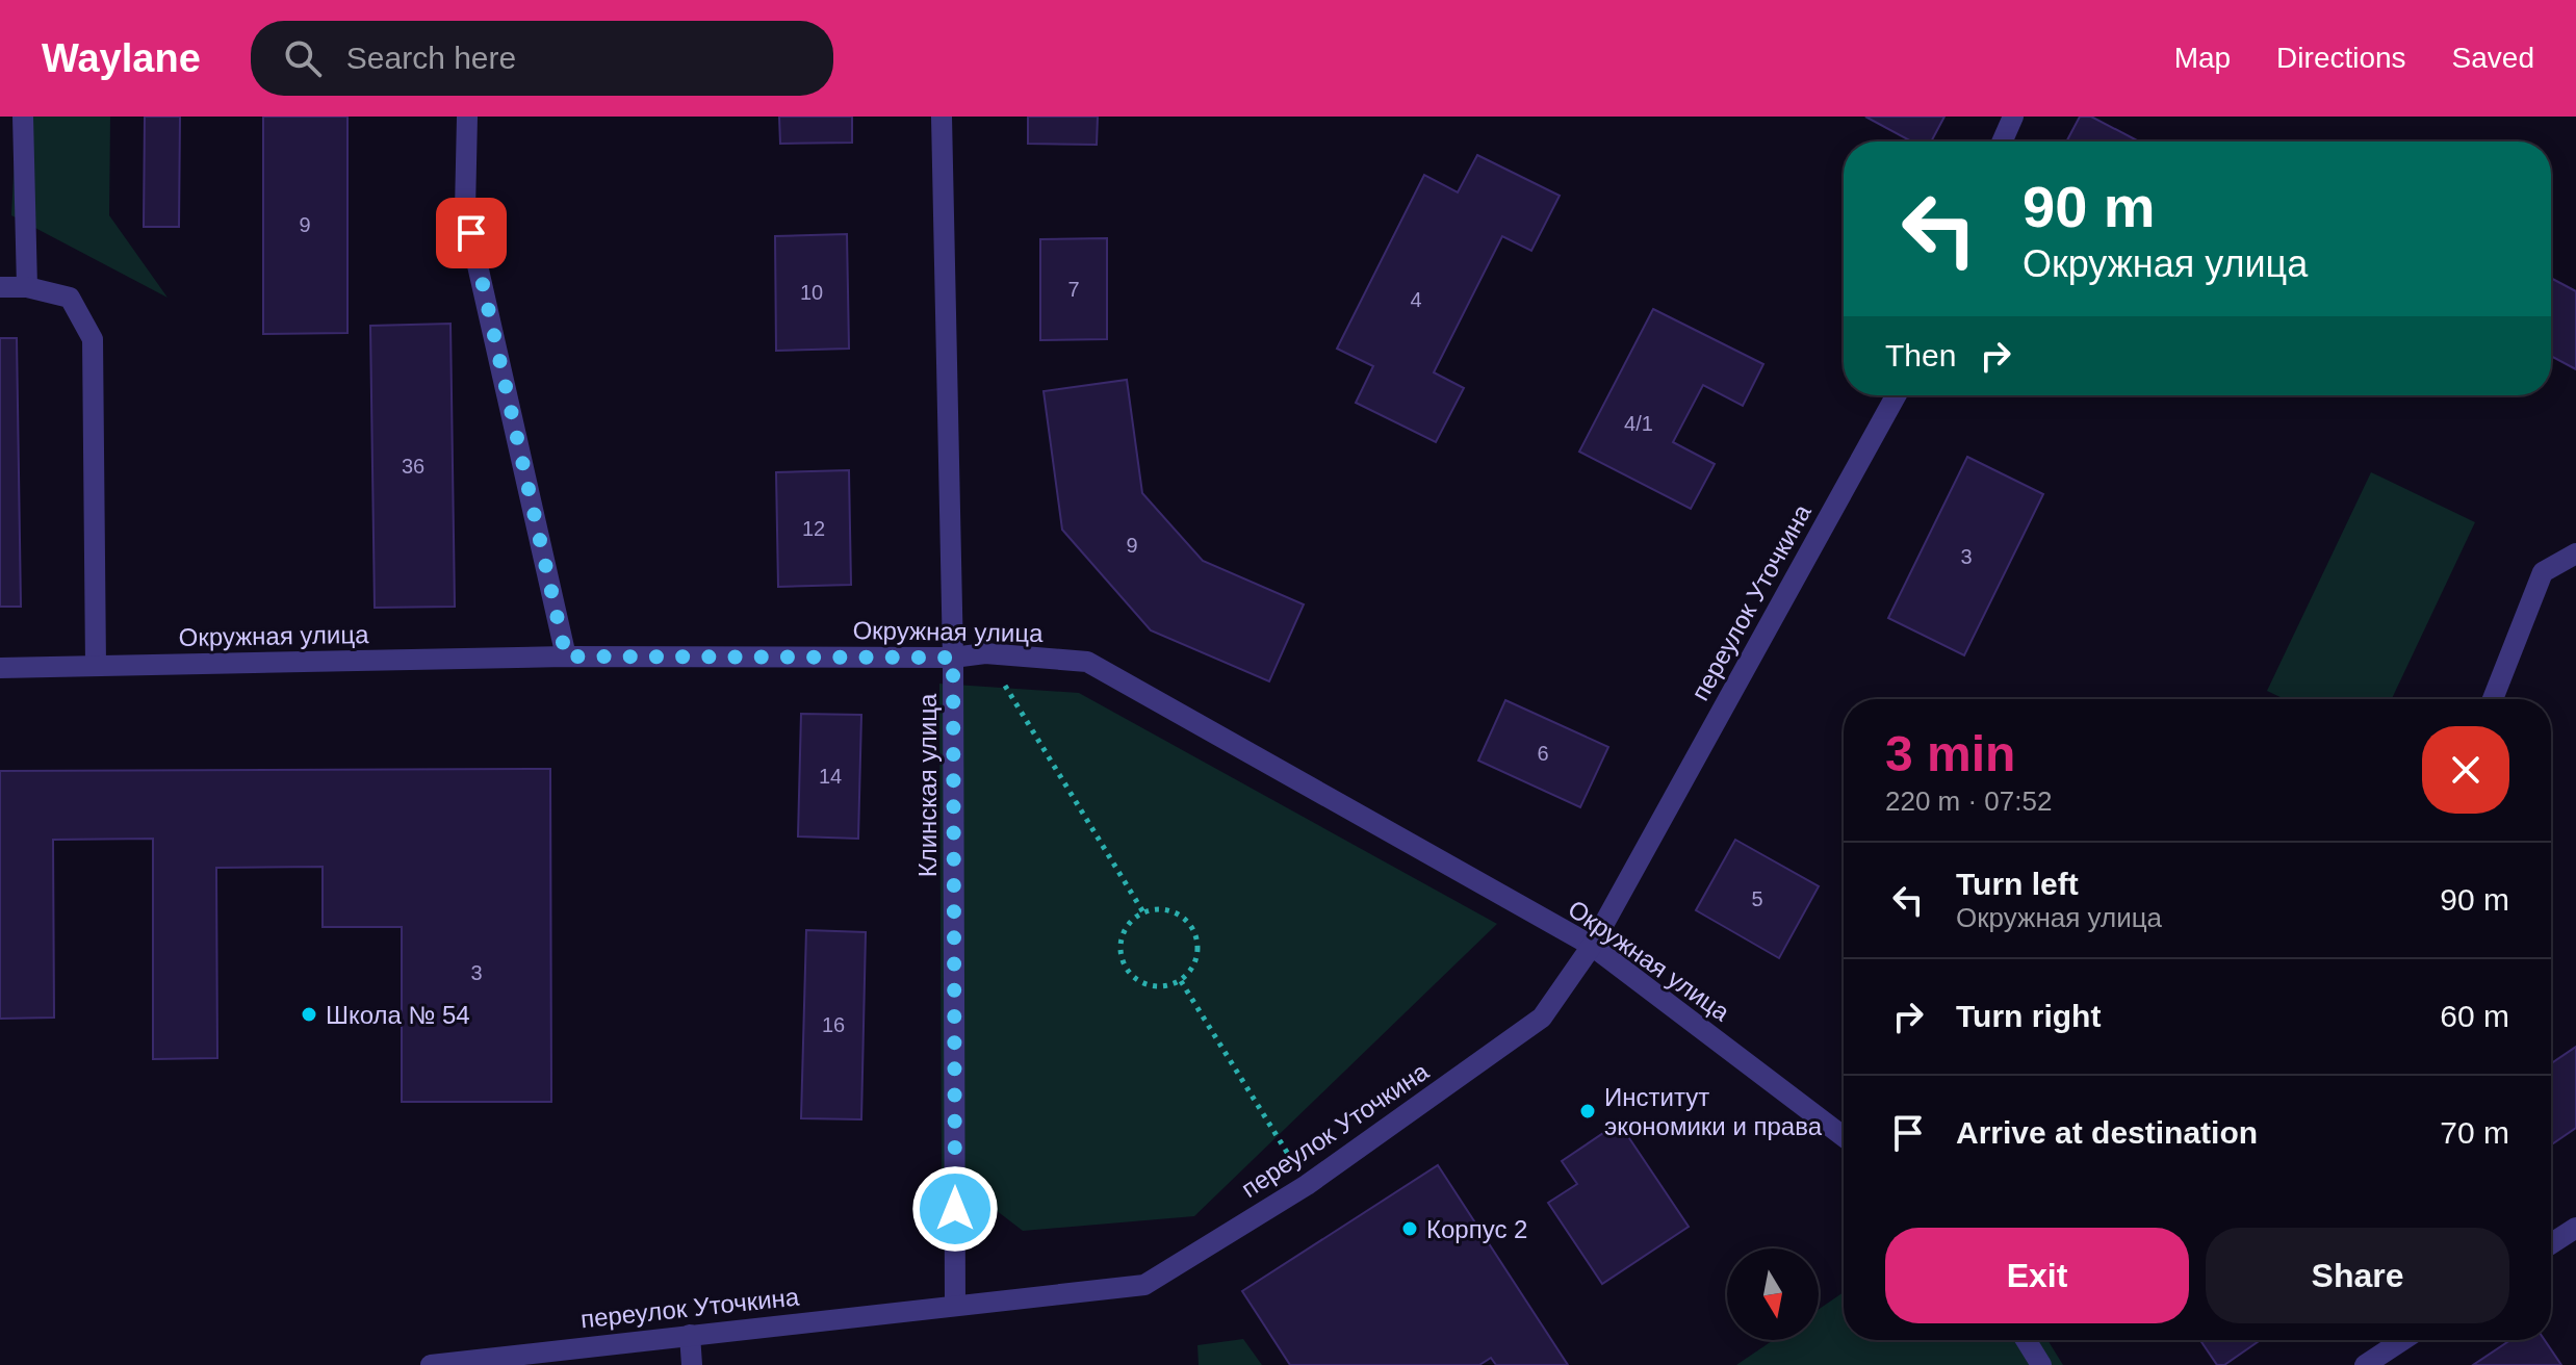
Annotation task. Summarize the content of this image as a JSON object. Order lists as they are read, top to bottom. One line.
{"streets":{"street":["переулок Уточкина","Окружная улица","Клинская улица"]},"crossings":[["переулок Уточкина","Окружная улица"],["переулок Уточкина","Клинская улица"],["Окружная улица","Клинская улица"]],"places":["Школа № 54","Институт экономики и права","Корпус 2"],"house_numbers":["9","7","10","4","4/1","36","12","9","3","6","14","5","3","16"],"north":"bottom","page":{"header":"Waylane","search":"Search here","nav":["Map","Directions","Saved"],"turn":["90 m","Окружная улица"],"then":"Then","heading":["3 min","220 m · 07:52"],"list":[{"name":"Turn left","note":"Окружная улица","value":"90 m"},{"name":"Turn right","value":"60 m"},{"name":"Arrive at destination","value":"70 m"}],"buttons":["Exit","Share"]}}
